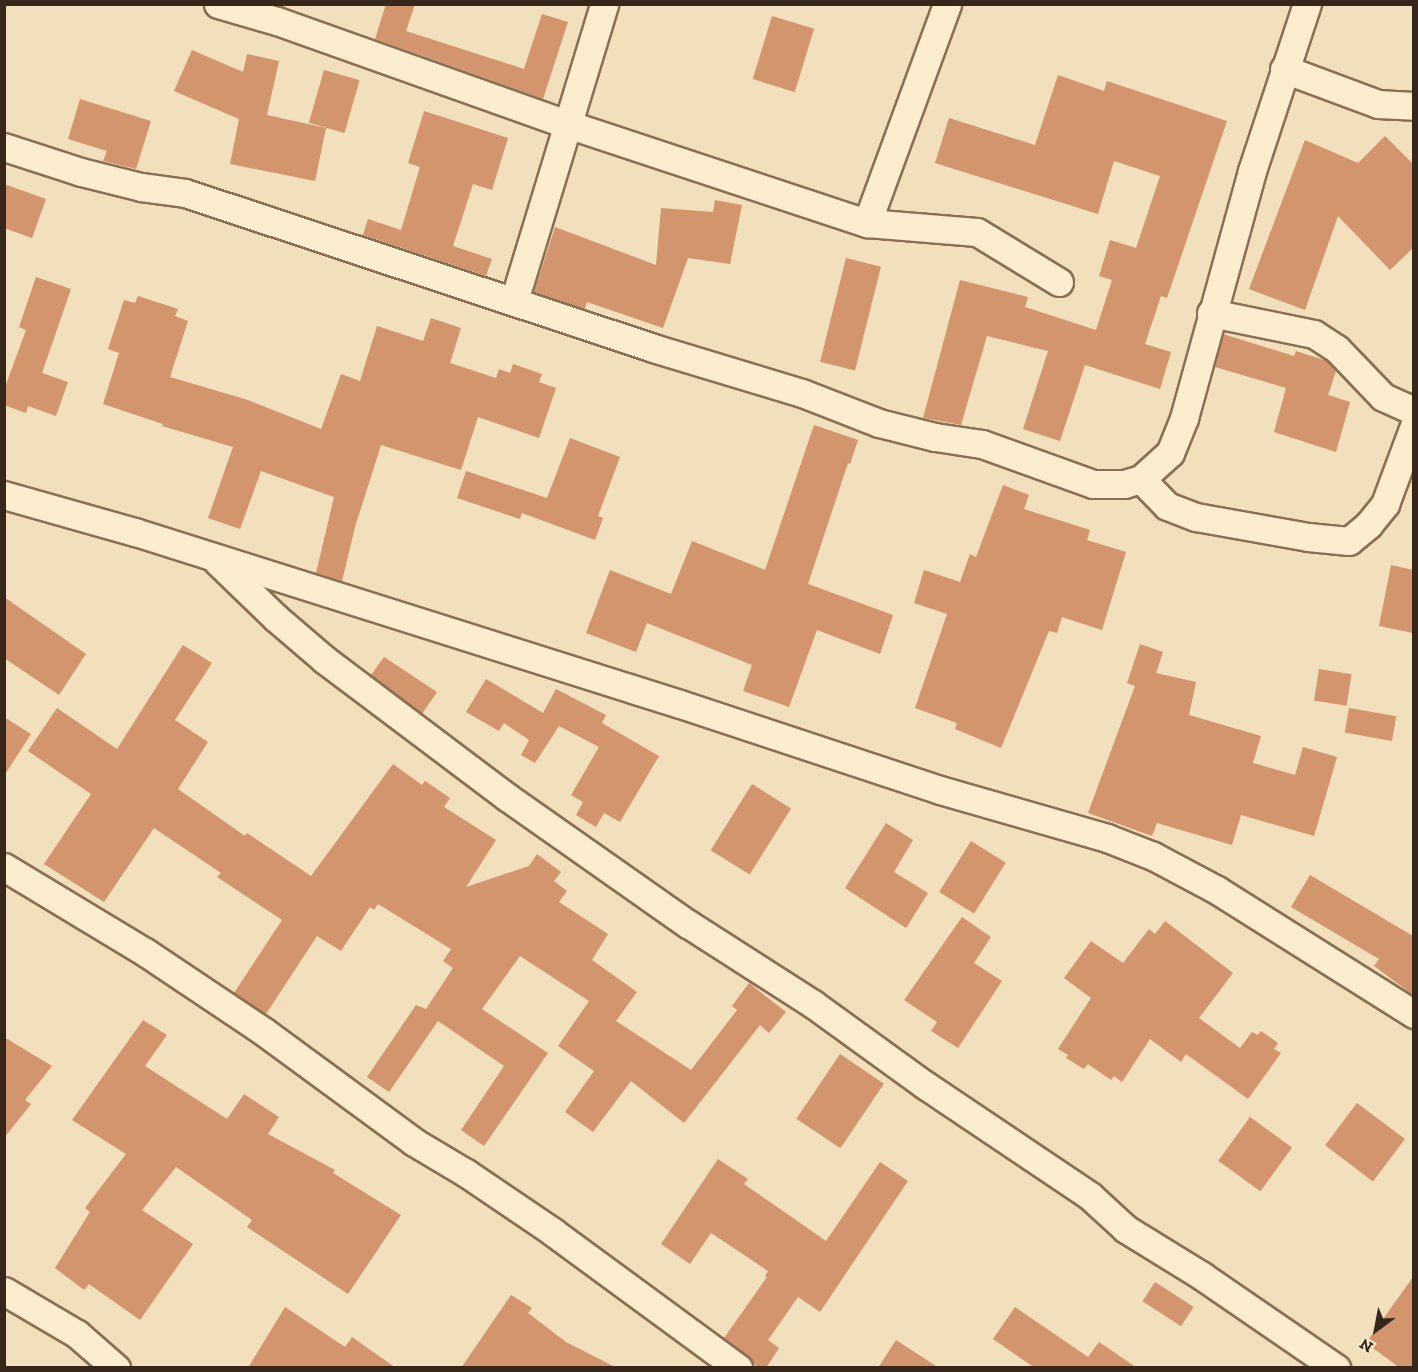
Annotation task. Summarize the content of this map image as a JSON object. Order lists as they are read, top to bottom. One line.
{"north":"bottom left"}
